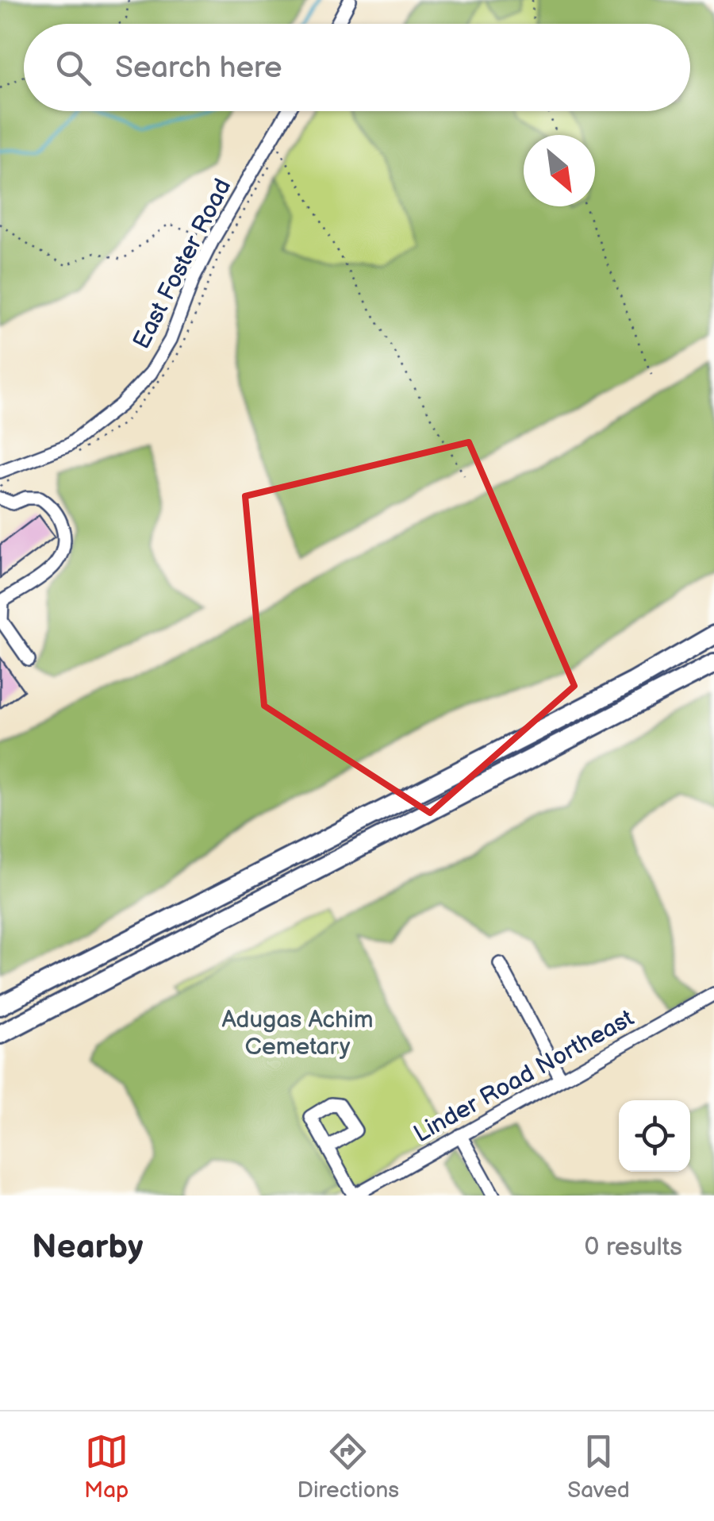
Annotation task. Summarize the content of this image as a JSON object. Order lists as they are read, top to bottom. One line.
{"streets":{"street":["East Foster Road","Linder Road Northeast"]},"parks":["Adugas Achim Cemetary"],"north":"bottom right","page":{"search":"Search here","heading":["Nearby","0 results"],"nav":["Map","Directions","Saved"]}}
